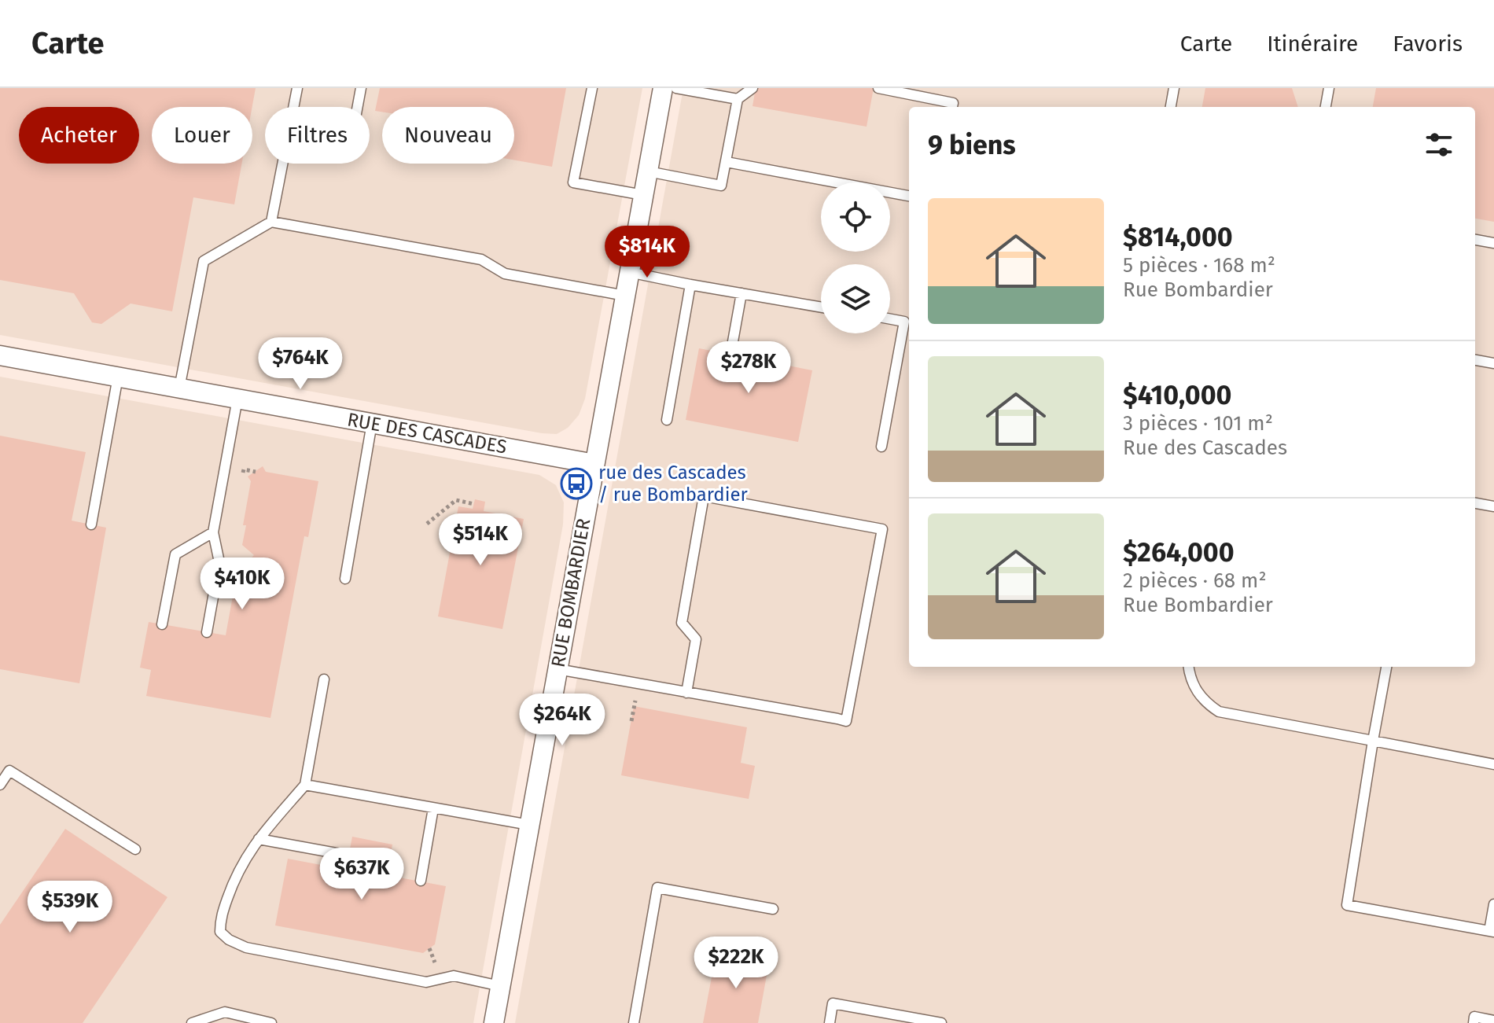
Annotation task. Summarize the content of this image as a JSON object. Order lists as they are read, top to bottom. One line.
{"streets":{"street":["RUE DES CASCADES","RUE BOMBARDIER"]},"crossings":[["RUE DES CASCADES","RUE BOMBARDIER"]],"places":{"bus stop":["rue des Cascades / rue Bombardier"]},"page":{"header":"Carte","nav":["Carte","Itinéraire","Favoris"],"chip":["Acheter","Louer","Filtres","Nouveau"],"heading":"9 biens","list":[{"name":"$814,000","note":"5 pièces · 168 m² · Rue Bombardier"},{"name":"$410,000","note":"3 pièces · 101 m² · Rue des Cascades"},{"name":"$264,000","note":"2 pièces · 68 m² · Rue Bombardier"}],"price":["$814K","$764K","$278K","$514K","$410K","$264K","$637K","$539K","$222K"]}}
